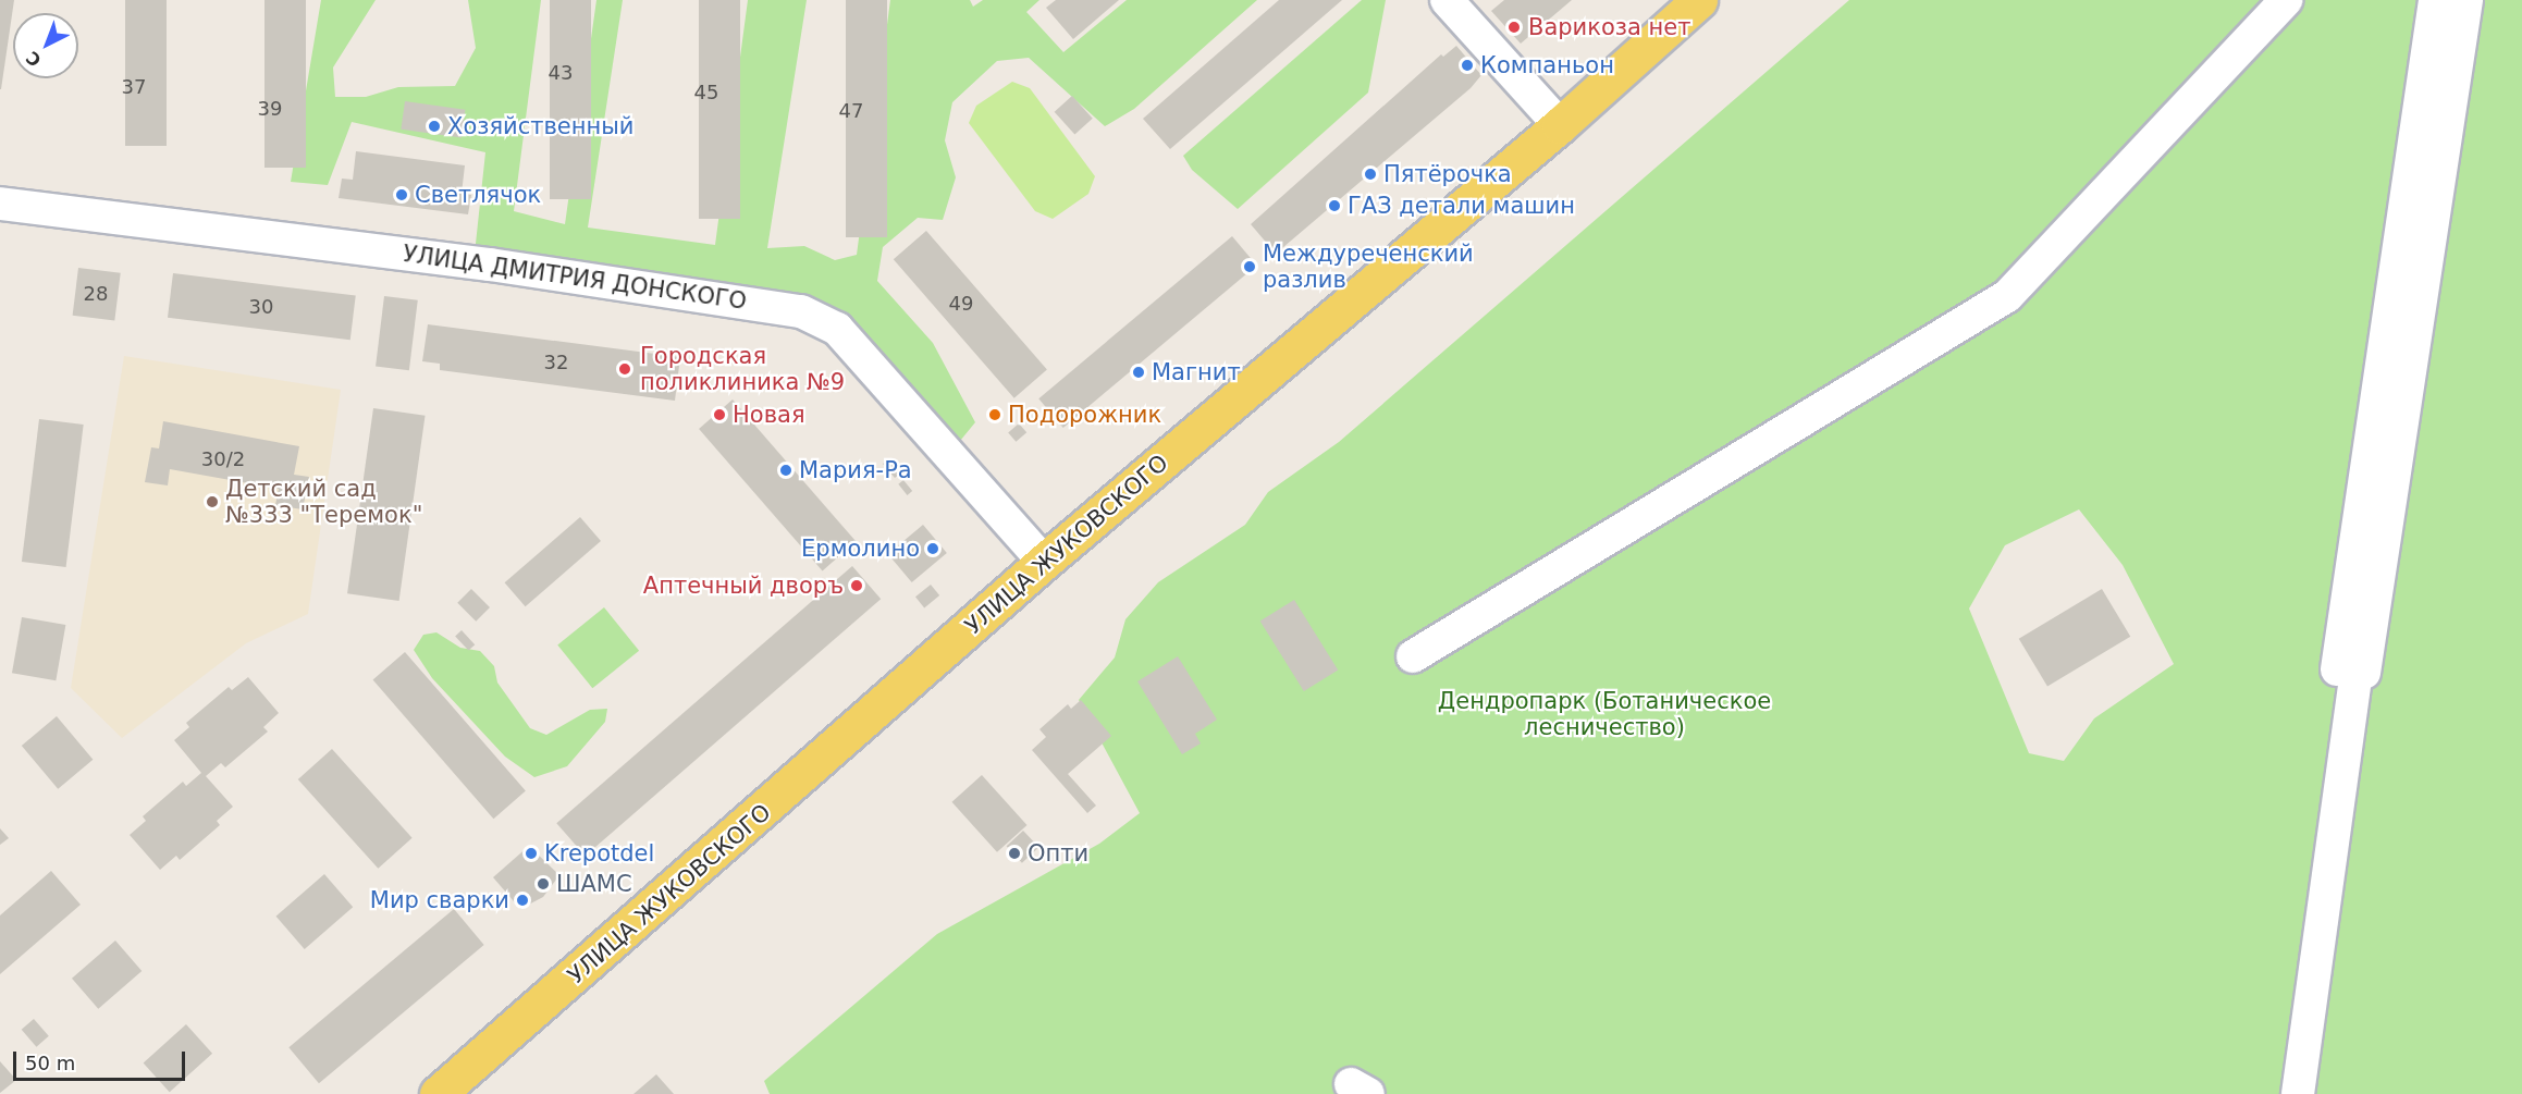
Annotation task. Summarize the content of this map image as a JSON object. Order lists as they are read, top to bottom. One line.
{"streets":{"main road":["УЛИЦА ЖУКОВСКОГО"],"street":["УЛИЦА ДМИТРИЯ ДОНСКОГО"]},"crossings":[["УЛИЦА ДМИТРИЯ ДОНСКОГО","УЛИЦА ЖУКОВСКОГО"]],"parks":["Дендропарк (Ботаническое лесничество)"],"places":["Варикоза нет","Компаньон","Хозяйственный","Пятёрочка","Светлячок","ГАЗ детали машин","Междуреченский разлив","Городская поликлиника №9","Магнит","Новая","Подорожник","Мария-Ра","Детский сад №333 \"Теремок\"","Ермолино","Аптечный дворъ","Krepotdel","Опти","ШАМС","Мир сварки"],"house_numbers":["43","37","45","39","47","28","49","30","32","30/2"],"scale_bar":"50 m","north":"bottom left"}
